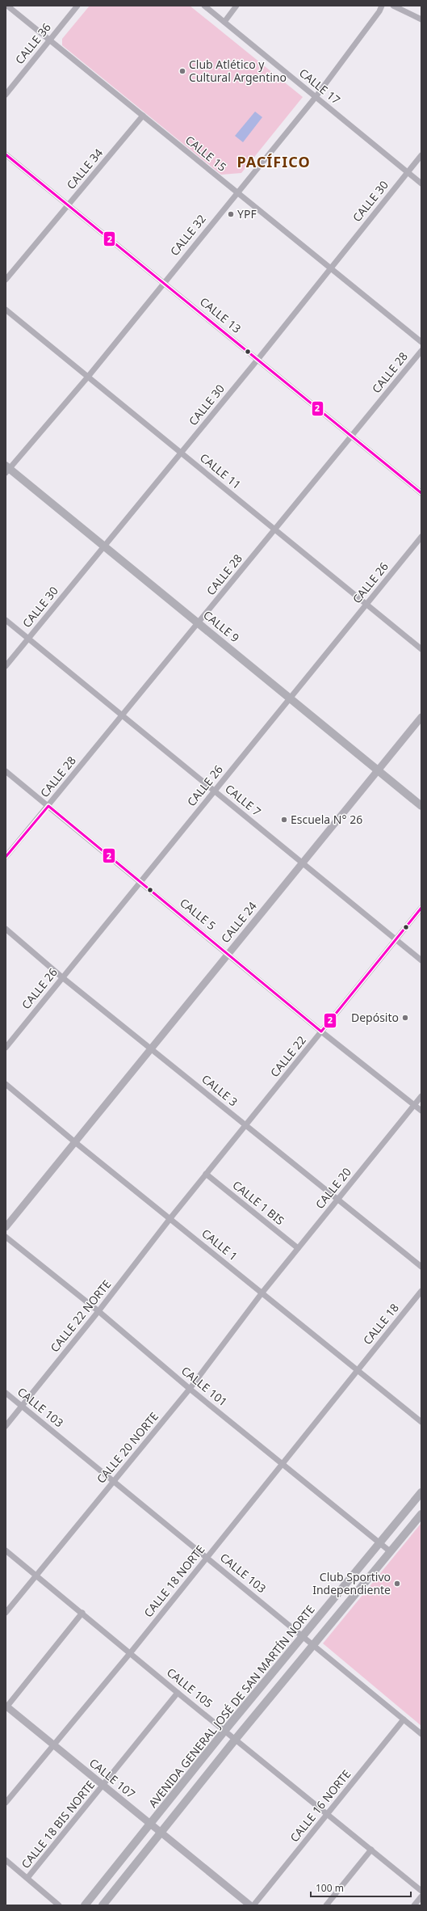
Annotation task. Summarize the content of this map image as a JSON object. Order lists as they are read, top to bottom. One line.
{"streets":{"main road":["CALLE 9","AVENIDA GENERAL JOSÉ DE SAN MARTÍN NORTE"],"street":["CALLE 36","CALLE 17","CALLE 15","CALLE 34","CALLE 30","CALLE 32","CALLE 13","CALLE 28","CALLE 11","CALLE 26","CALLE 7","CALLE 5","CALLE 24","CALLE 22","CALLE 3","CALLE 20","CALLE 1 BIS","CALLE 1","CALLE 22 NORTE","CALLE 18","CALLE 101","CALLE 103","CALLE 20 NORTE","CALLE 18 NORTE","CALLE 105","CALLE 107","CALLE 16 NORTE","CALLE 18 BIS NORTE"]},"crossings":[["CALLE 36","CALLE 15"],["CALLE 17","CALLE 30"],["CALLE 17","CALLE 32"],["CALLE 15","CALLE 34"],["CALLE 15","CALLE 30"],["CALLE 15","CALLE 32"],["CALLE 34","CALLE 13"],["CALLE 30","CALLE 13"],["CALLE 30","CALLE 11"],["CALLE 30","CALLE 9"],["CALLE 30","CALLE 7"],["CALLE 32","CALLE 13"],["CALLE 32","CALLE 11"],["CALLE 32","CALLE 9"],["CALLE 13","CALLE 28"],["CALLE 28","CALLE 11"],["CALLE 28","CALLE 9"],["CALLE 28","CALLE 7"],["CALLE 28","CALLE 5"],["CALLE 11","CALLE 26"],["CALLE 26","CALLE 9"],["CALLE 26","CALLE 7"],["CALLE 26","CALLE 5"],["CALLE 26","CALLE 3"],["CALLE 9","CALLE 24"],["CALLE 7","CALLE 24"],["CALLE 7","CALLE 22"],["CALLE 5","CALLE 24"],["CALLE 5","CALLE 22"],["CALLE 5","CALLE 20"],["CALLE 24","CALLE 3"],["CALLE 24","CALLE 1"],["CALLE 22","CALLE 3"],["CALLE 22","CALLE 1 BIS"],["CALLE 22","CALLE 1"],["CALLE 22","CALLE 22 NORTE"],["CALLE 3","CALLE 20"],["CALLE 20","CALLE 1 BIS"],["CALLE 20","CALLE 1"],["CALLE 20","CALLE 20 NORTE"],["CALLE 1","CALLE 22 NORTE"],["CALLE 1","CALLE 18"],["CALLE 1","CALLE 20 NORTE"],["CALLE 1","CALLE 18 NORTE"],["CALLE 22 NORTE","CALLE 101"],["CALLE 22 NORTE","CALLE 103"],["CALLE 18","CALLE 18 NORTE"],["CALLE 101","CALLE 20 NORTE"],["CALLE 101","CALLE 18 NORTE"],["CALLE 101","AVENIDA GENERAL JOSÉ DE SAN MARTÍN NORTE"],["CALLE 103","CALLE 20 NORTE"],["CALLE 103","CALLE 18 NORTE"],["CALLE 103","AVENIDA GENERAL JOSÉ DE SAN MARTÍN NORTE"],["CALLE 103","CALLE 16 NORTE"],["CALLE 20 NORTE","CALLE 105"],["CALLE 18 NORTE","CALLE 105"],["CALLE 18 NORTE","CALLE 107"],["CALLE 105","AVENIDA GENERAL JOSÉ DE SAN MARTÍN NORTE"],["CALLE 105","CALLE 16 NORTE"],["CALLE 105","CALLE 18 BIS NORTE"],["AVENIDA GENERAL JOSÉ DE SAN MARTÍN NORTE","CALLE 107"],["CALLE 107","CALLE 18 BIS NORTE"]],"districts":["PACÍFICO"],"places":["Club Atlético y Cultural Argentino","YPF","Escuela N° 26","Depósito","Club Sportivo Independiente"],"lines":["transit line 2"],"scale_bar":"100 m"}
